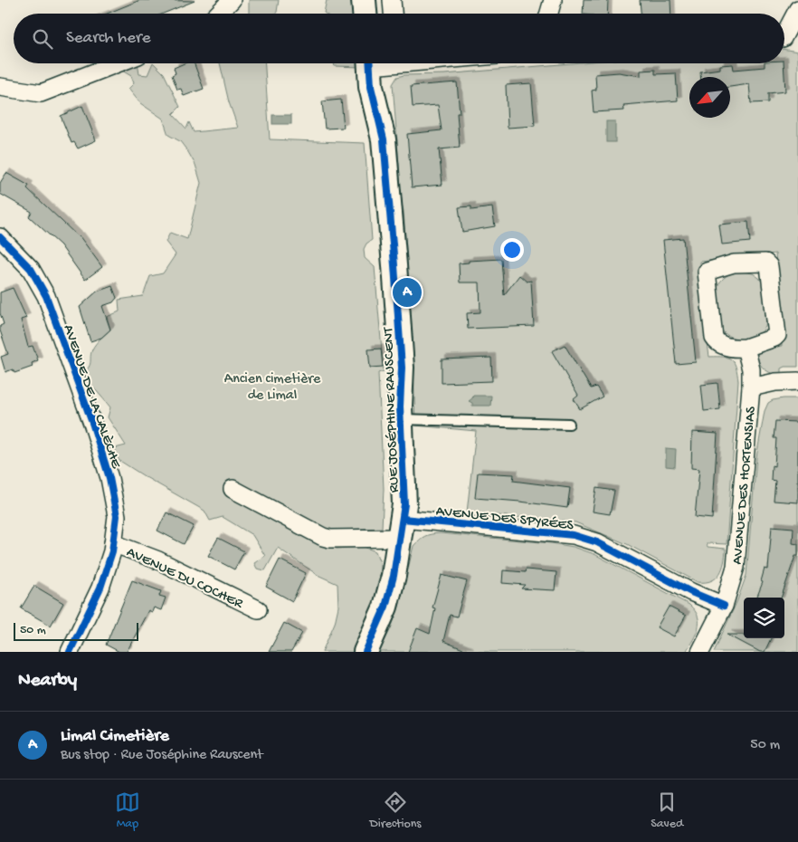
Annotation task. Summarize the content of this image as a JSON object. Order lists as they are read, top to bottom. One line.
{"streets":{"street":["AVENUE DE LA CALÈCHE","RUE JOSÉPHINE RAUSCENT","AVENUE DES HORTENSIAS","AVENUE DES SPYRÉES","AVENUE DU COCHER"]},"crossings":[["AVENUE DE LA CALÈCHE","AVENUE DU COCHER"],["RUE JOSÉPHINE RAUSCENT","AVENUE DES SPYRÉES"],["AVENUE DES HORTENSIAS","AVENUE DES SPYRÉES"]],"parks":["Ancien cimetière de Limal"],"scale_bar":"50 m","north":"bottom left","page":{"search":"Search here","pins":"A","scale":"50 m","heading":"Nearby","list":[{"mark":"A","name":"Limal Cimetière","note":"Bus stop · Rue Joséphine Rauscent","value":"50 m"}],"nav":["Map","Directions","Saved"]}}
